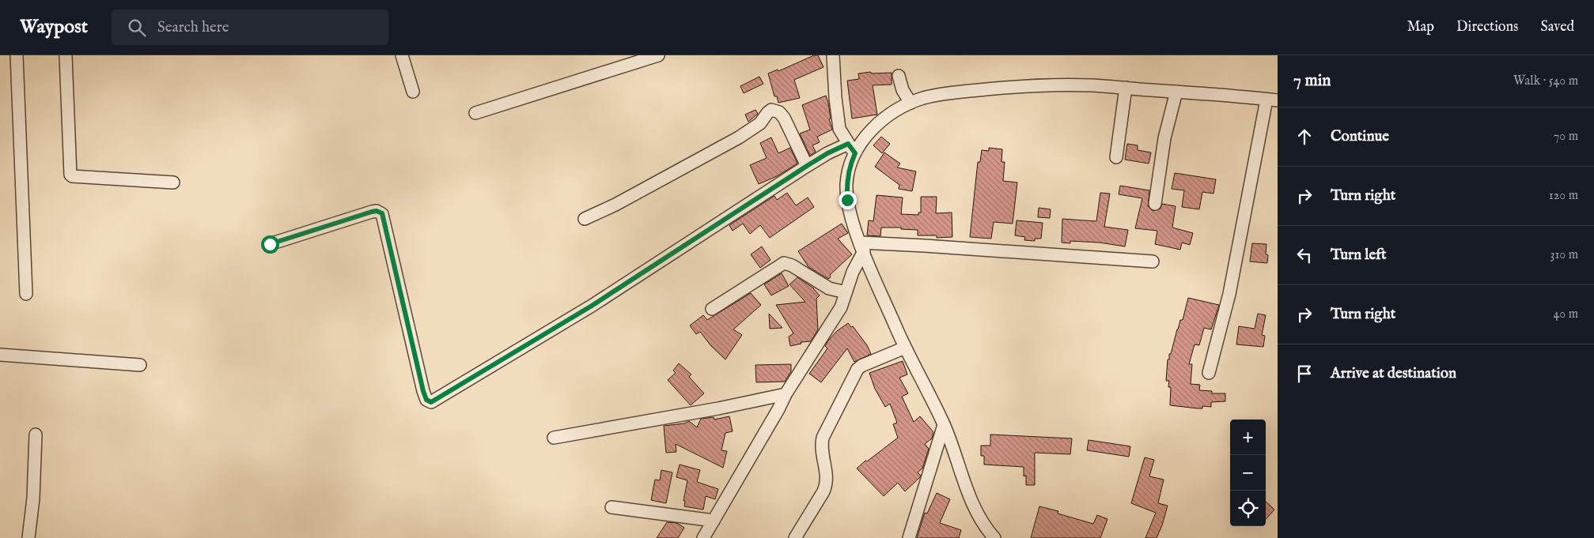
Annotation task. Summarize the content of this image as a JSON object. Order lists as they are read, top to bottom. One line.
{"page":{"header":"Waypost","search":"Search here","nav":["Map","Directions","Saved"],"heading":["7 min","Walk · 540 m"],"list":[["Continue","70 m"],["Turn right","120 m"],["Turn left","310 m"],["Turn right","40 m"],"Arrive at destination"],"map_buttons":["+","−"]}}
